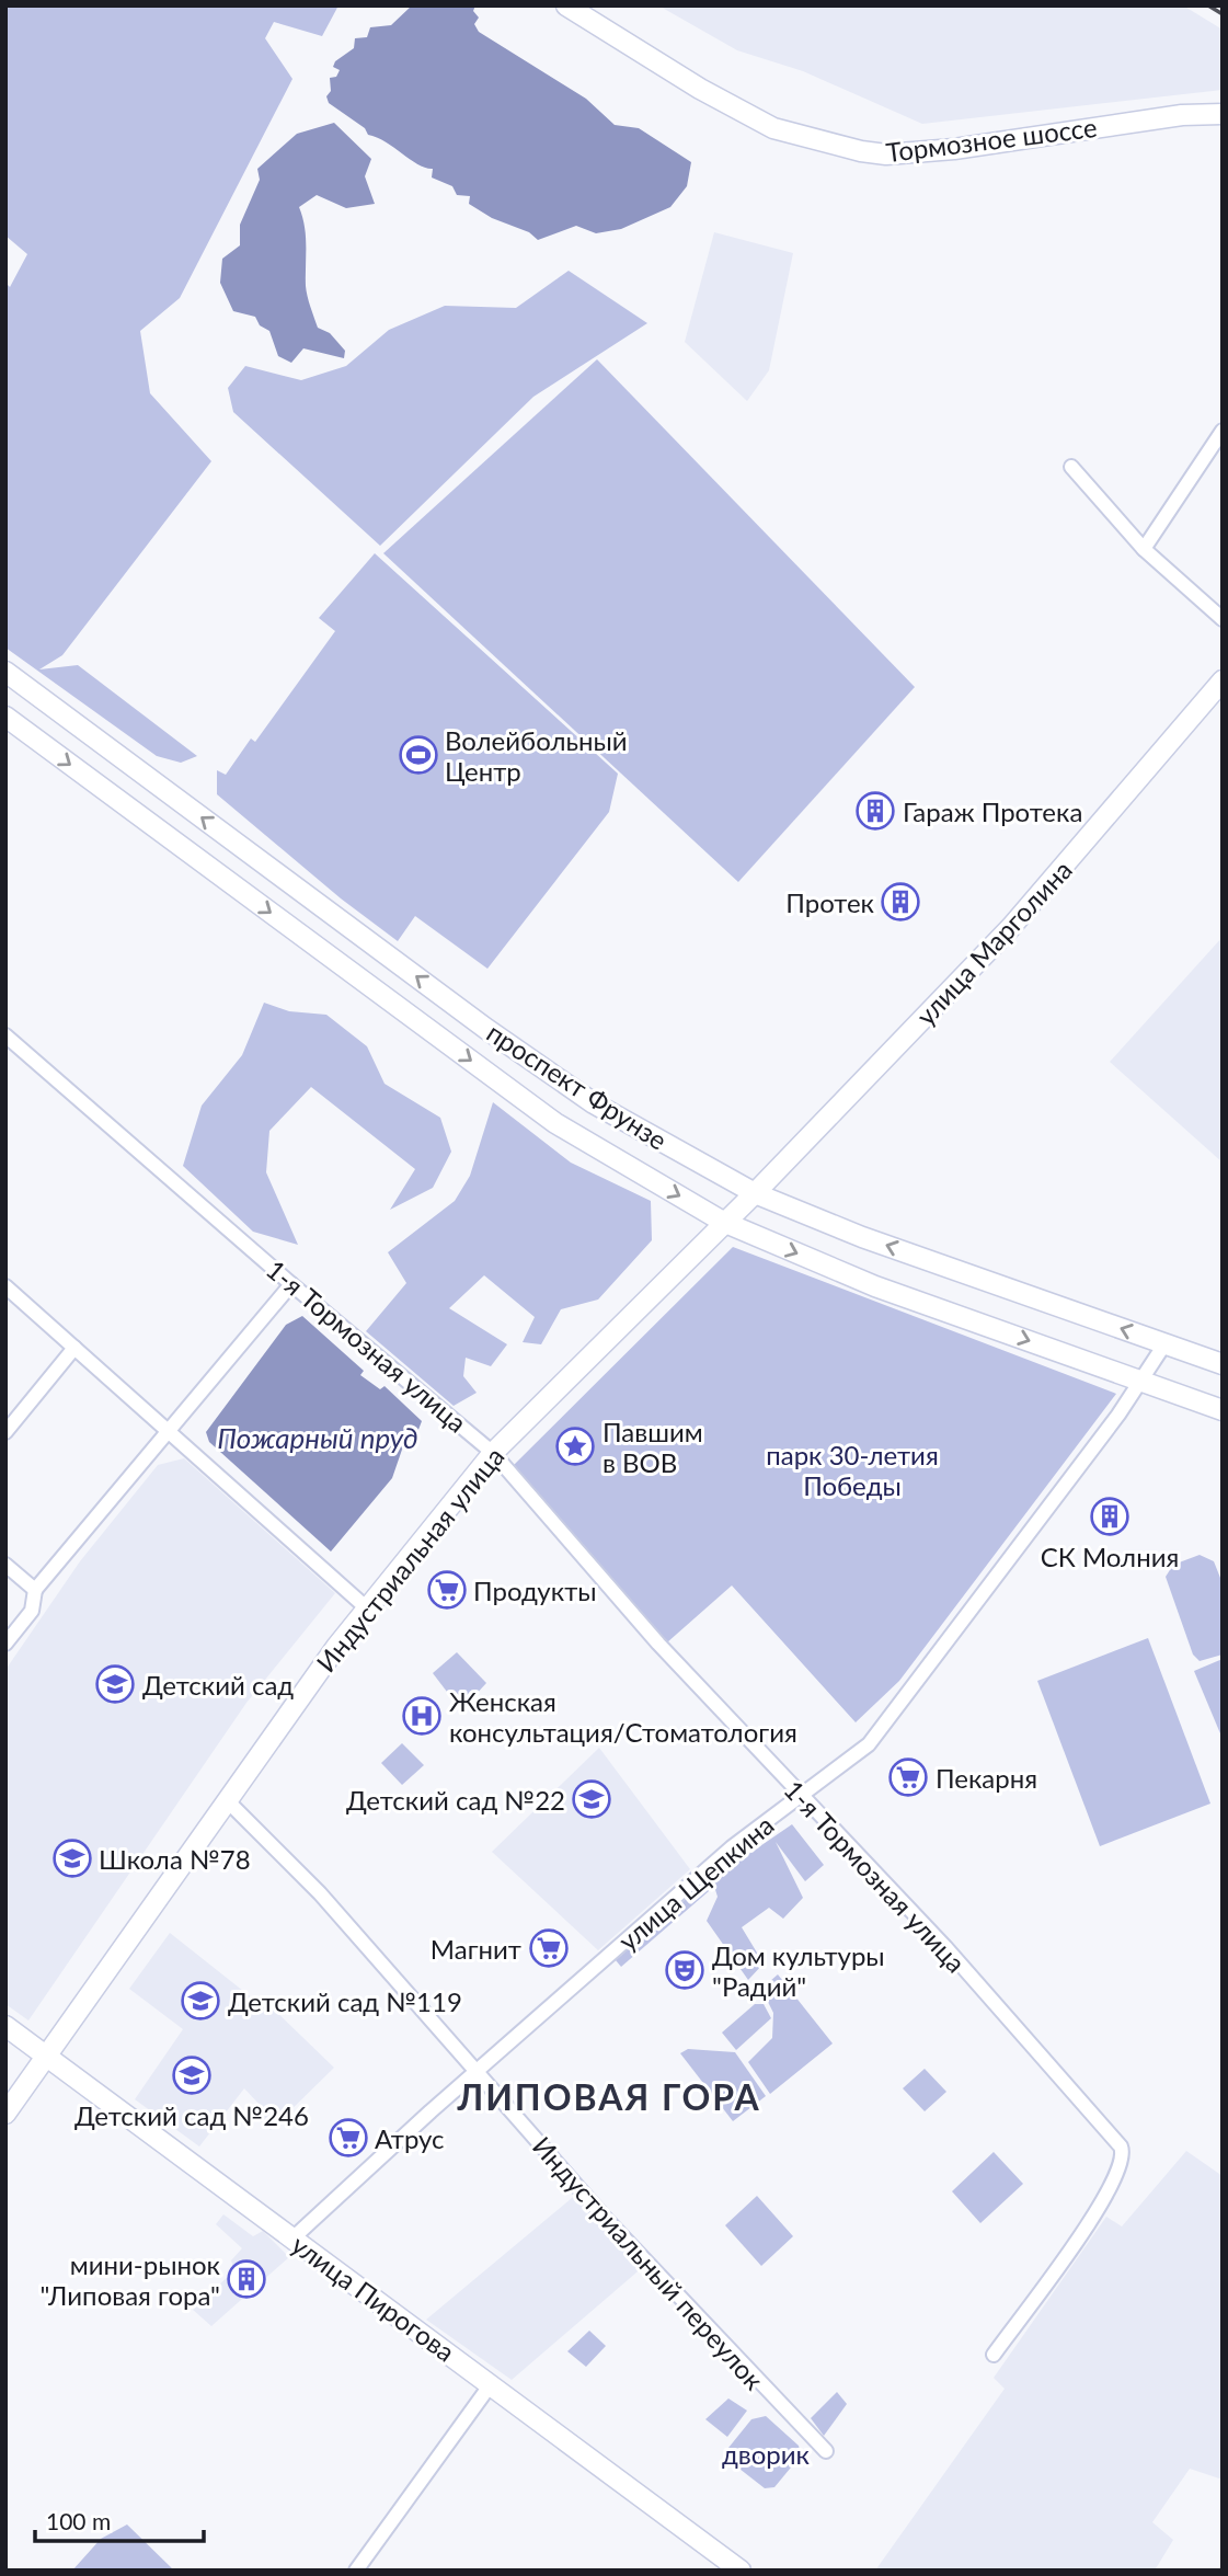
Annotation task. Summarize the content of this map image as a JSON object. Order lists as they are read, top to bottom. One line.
{"streets":{"street":["Тормозное шоссе","улица Марголина","проспект Фрунзе","1-я Тормозная улица","Индустриальная улица","улица Щепкина","Индустриальный переулок","улица Пирогова"]},"crossings":[["улица Марголина","проспект Фрунзе"],["улица Марголина","Индустриальная улица"],["проспект Фрунзе","Индустриальная улица"],["проспект Фрунзе","улица Щепкина"],["1-я Тормозная улица","Индустриальная улица"],["1-я Тормозная улица","улица Щепкина"],["Индустриальная улица","Индустриальный переулок"],["Индустриальная улица","улица Пирогова"],["улица Щепкина","Индустриальный переулок"],["улица Щепкина","улица Пирогова"]],"districts":["ЛИПОВАЯ ГОРА"],"water":["Пожарный пруд"],"parks":["парк 30-летия Победы","дворик"],"places":{"sports":["Волейбольный Центр"],"building":["Гараж Протека","Протек","СК Молния","мини-рынок \"Липовая гора\""],"place":["Павшим в ВОВ"],"supermarket":["Продукты","Пекарня","Магнит","Атрус"],"school or university":["Детский сад","Детский сад №22","Школа №78","Детский сад №119","Детский сад №246"],"hospital":["Женская консультация/Стоматология"],"theatre":["Дом культуры \"Радий\""]},"scale_bar":"100 m"}
